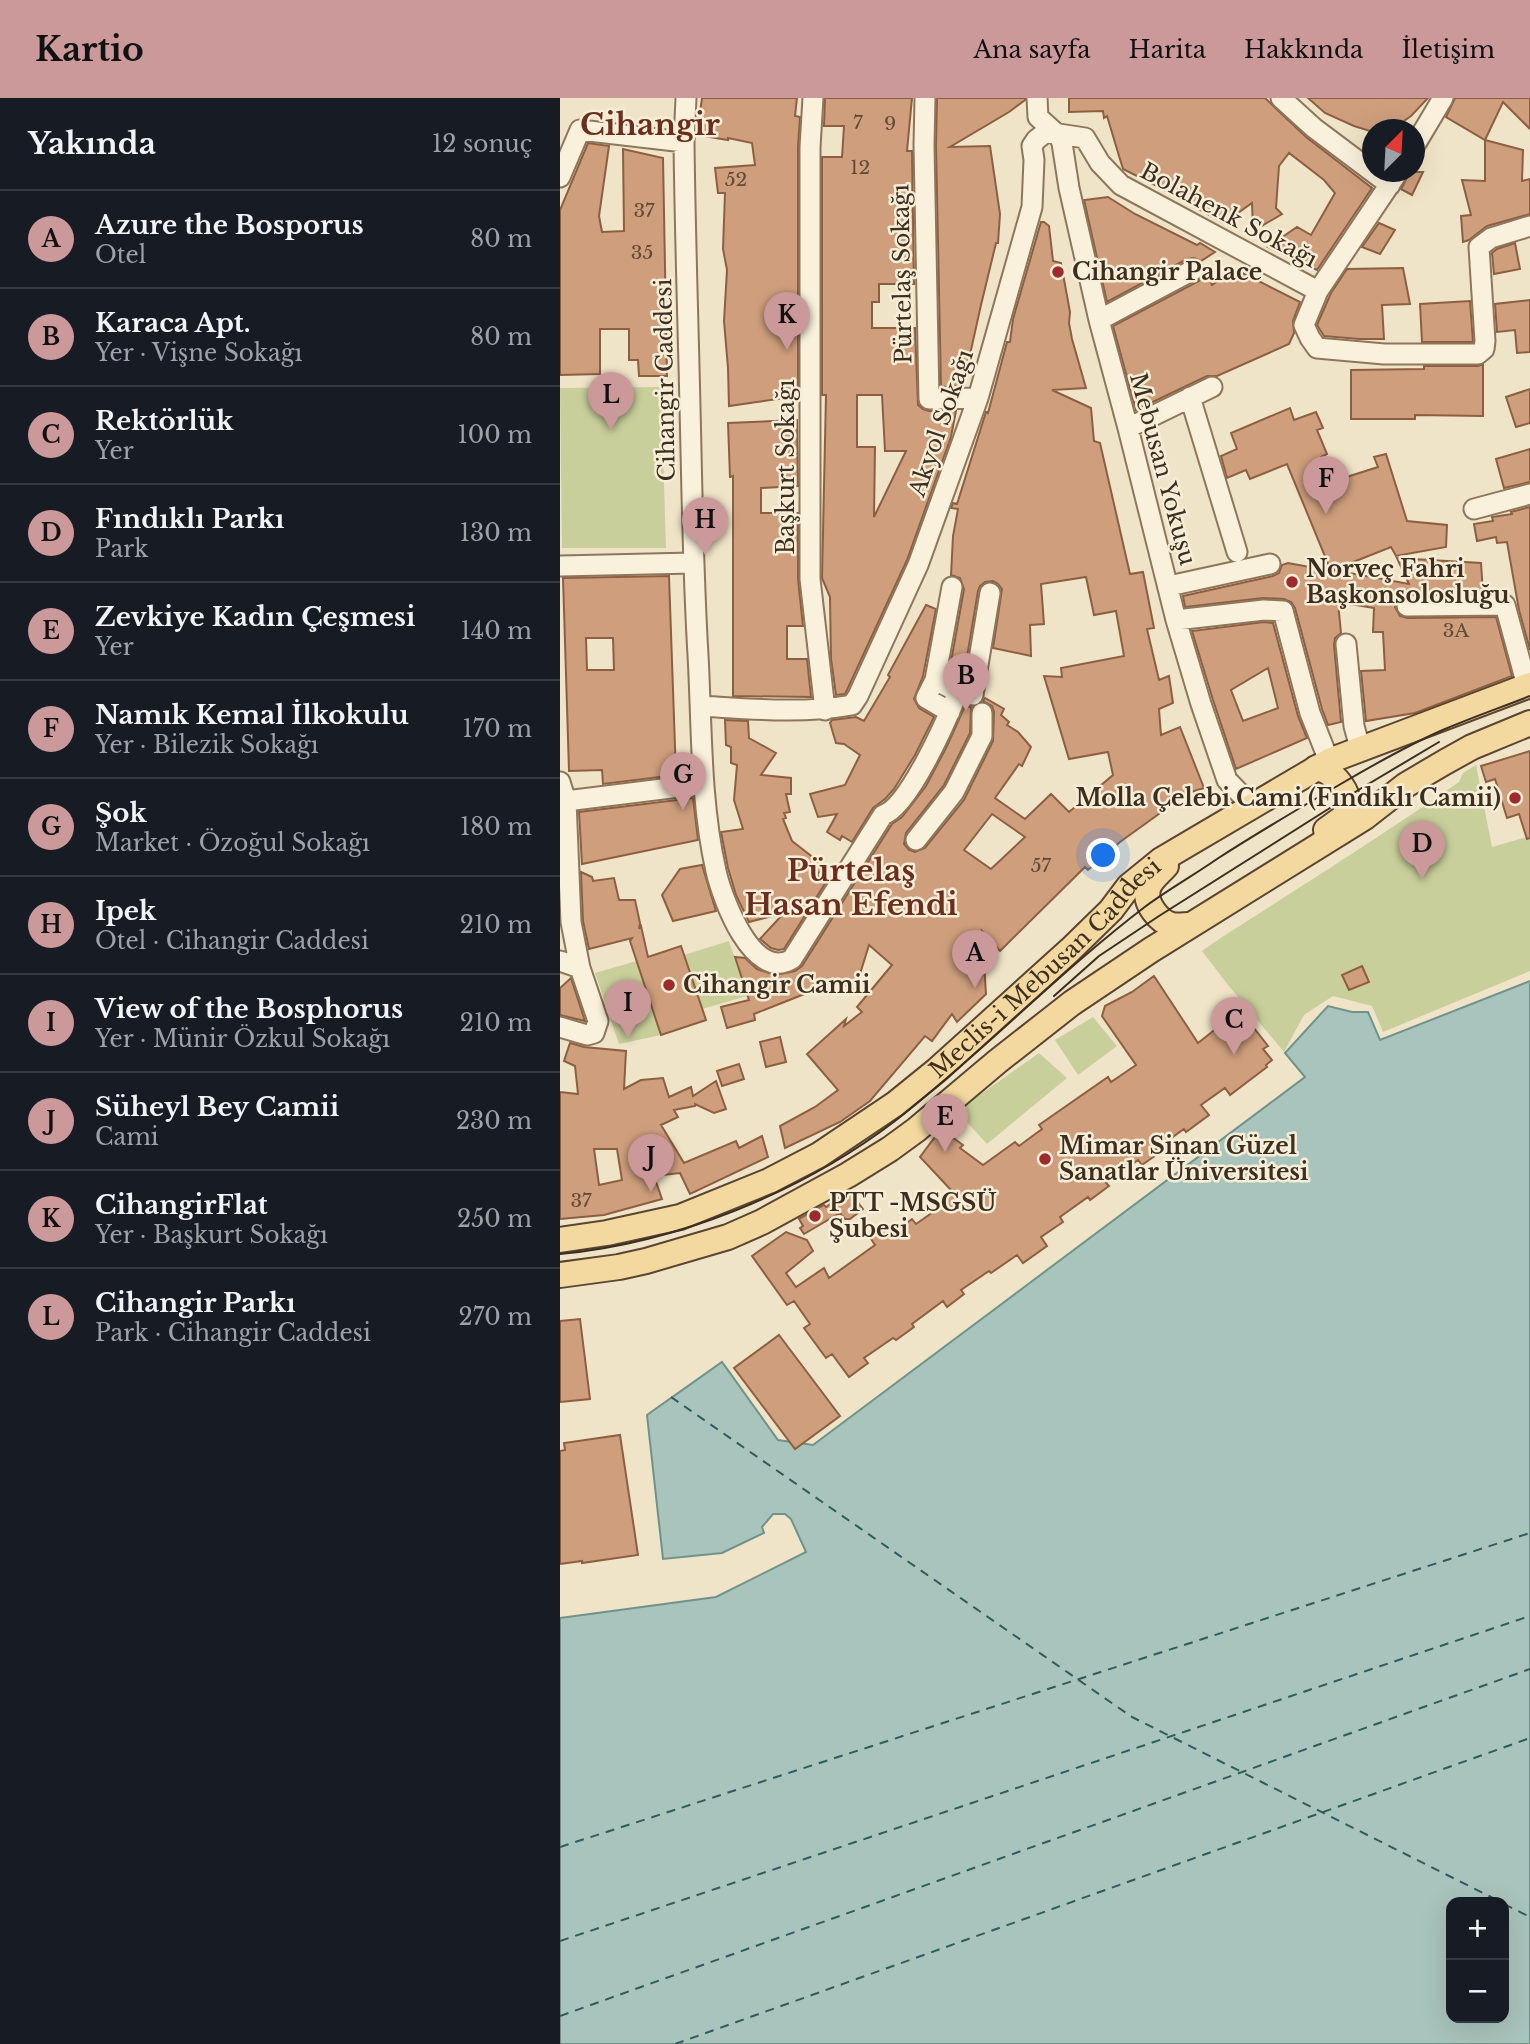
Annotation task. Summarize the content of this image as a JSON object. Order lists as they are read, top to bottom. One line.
{"streets":{"main road":["Meclis-i Mebusan Caddesi"],"street":["Bolahenk Sokağı","Pürtelaş Sokağı","Cihangir Caddesi","Akyol Sokağı","Başkurt Sokağı","Mebusan Yokuşu"]},"crossings":[["Bolahenk Sokağı","Akyol Sokağı"],["Bolahenk Sokağı","Mebusan Yokuşu"],["Pürtelaş Sokağı","Akyol Sokağı"],["Akyol Sokağı","Başkurt Sokağı"],["Akyol Sokağı","Mebusan Yokuşu"],["Mebusan Yokuşu","Meclis-i Mebusan Caddesi"]],"districts":["Cihangir","Pürtelaş Hasan Efendi"],"places":["Cihangir Palace","Norveç Fahri Başkonsolosluğu","Molla Çelebi Cami (Fındıklı Camii)","Cihangir Camii","Mimar Sinan Güzel Sanatlar Üniversitesi","PTT -MSGSÜ Şubesi"],"house_numbers":["7","9","12","52","37","35","3A","57","37"],"north":"top right","page":{"header":"Kartio","nav":["Ana sayfa","Harita","Hakkında","İletişim"],"heading":["Yakında","12 sonuç"],"list":[{"mark":"A","name":"Azure the Bosporus","note":"Otel","value":"80 m"},{"mark":"B","name":"Karaca Apt.","note":"Yer · Vişne Sokağı","value":"80 m"},{"mark":"C","name":"Rektörlük","note":"Yer","value":"100 m"},{"mark":"D","name":"Fındıklı Parkı","note":"Park","value":"130 m"},{"mark":"E","name":"Zevkiye Kadın Çeşmesi","note":"Yer","value":"140 m"},{"mark":"F","name":"Namık Kemal İlkokulu","note":"Yer · Bilezik Sokağı","value":"170 m"},{"mark":"G","name":"Şok","note":"Market · Özoğul Sokağı","value":"180 m"},{"mark":"H","name":"Ipek","note":"Otel · Cihangir Caddesi","value":"210 m"},{"mark":"I","name":"View of the Bosphorus","note":"Yer · Münir Özkul Sokağı","value":"210 m"},{"mark":"J","name":"Süheyl Bey Camii","note":"Cami","value":"230 m"},{"mark":"K","name":"CihangirFlat","note":"Yer · Başkurt Sokağı","value":"250 m"},{"mark":"L","name":"Cihangir Parkı","note":"Park · Cihangir Caddesi","value":"270 m"}],"pins":["K","L","F","H","B","G","D","A","I","C","E","J"],"map_buttons":["+","−"]}}
